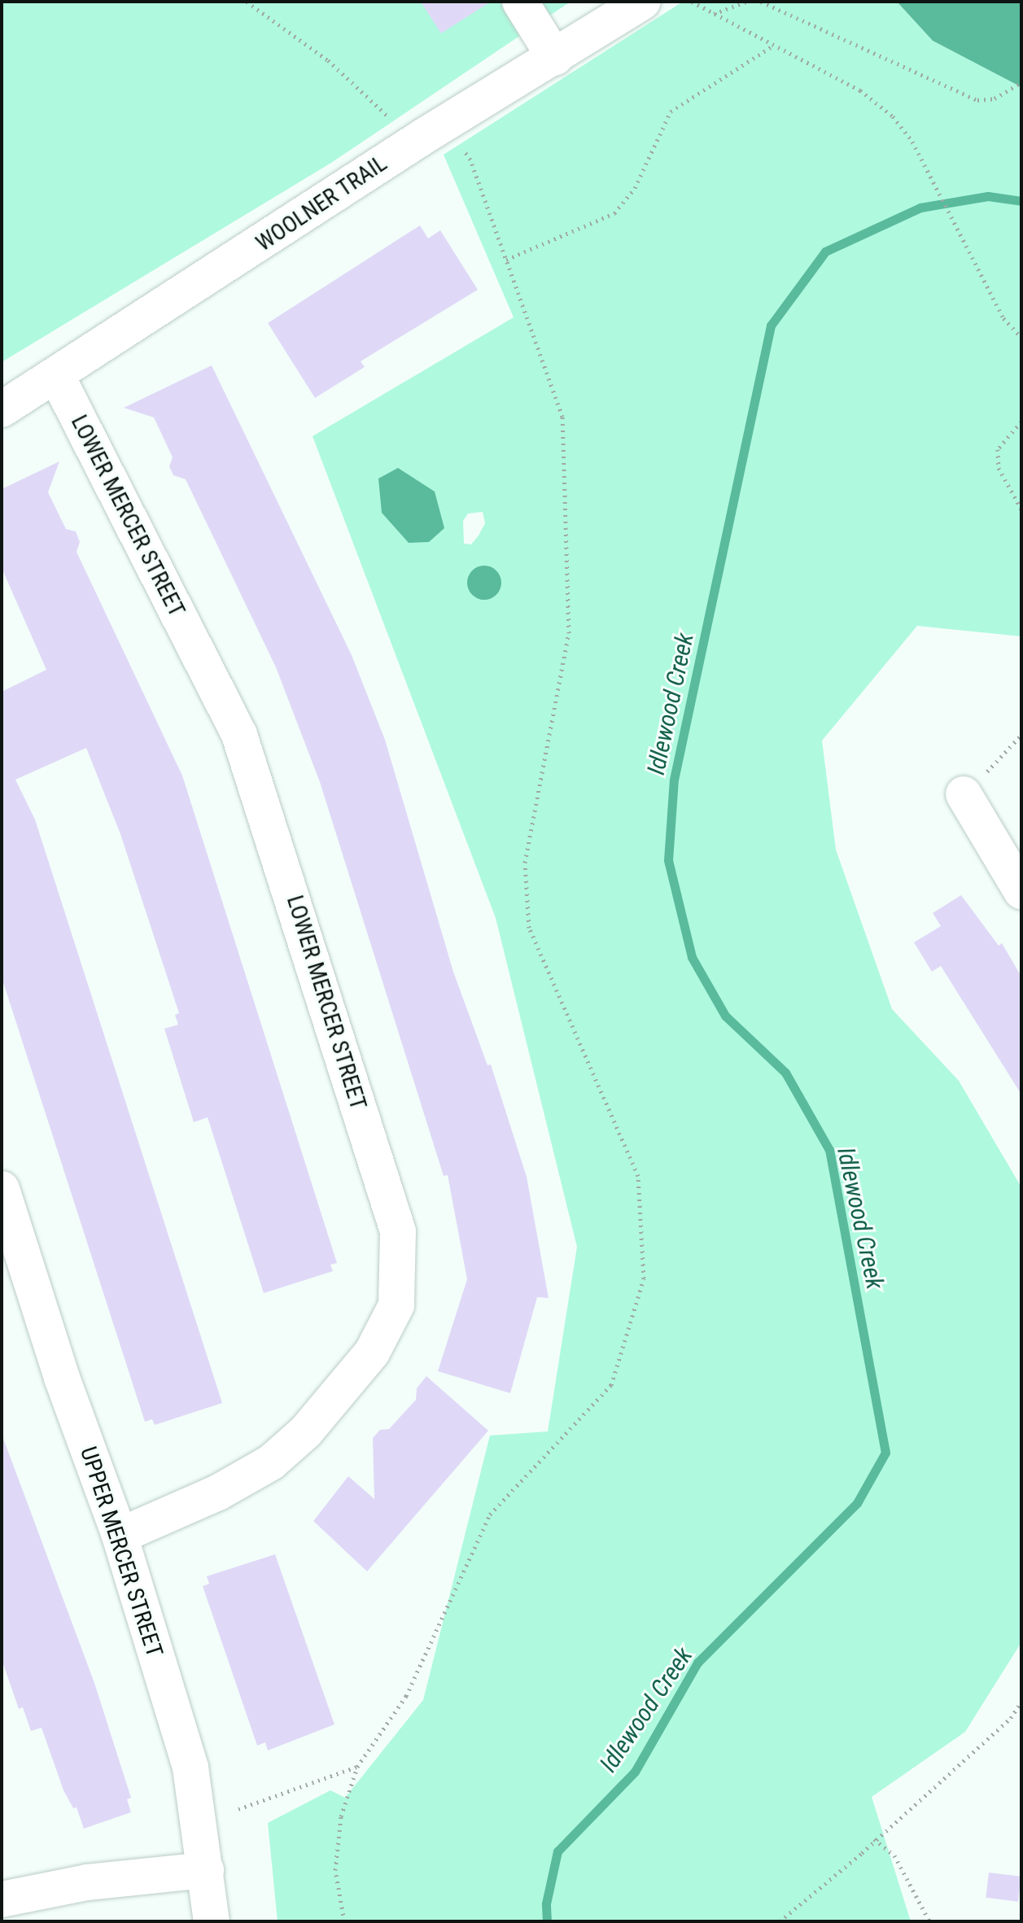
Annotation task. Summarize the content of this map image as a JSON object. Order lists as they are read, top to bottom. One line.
{"streets":{"street":["WOOLNER TRAIL","LOWER MERCER STREET","UPPER MERCER STREET"]},"crossings":[["WOOLNER TRAIL","LOWER MERCER STREET"],["LOWER MERCER STREET","UPPER MERCER STREET"]],"water":["Idlewood Creek"]}
